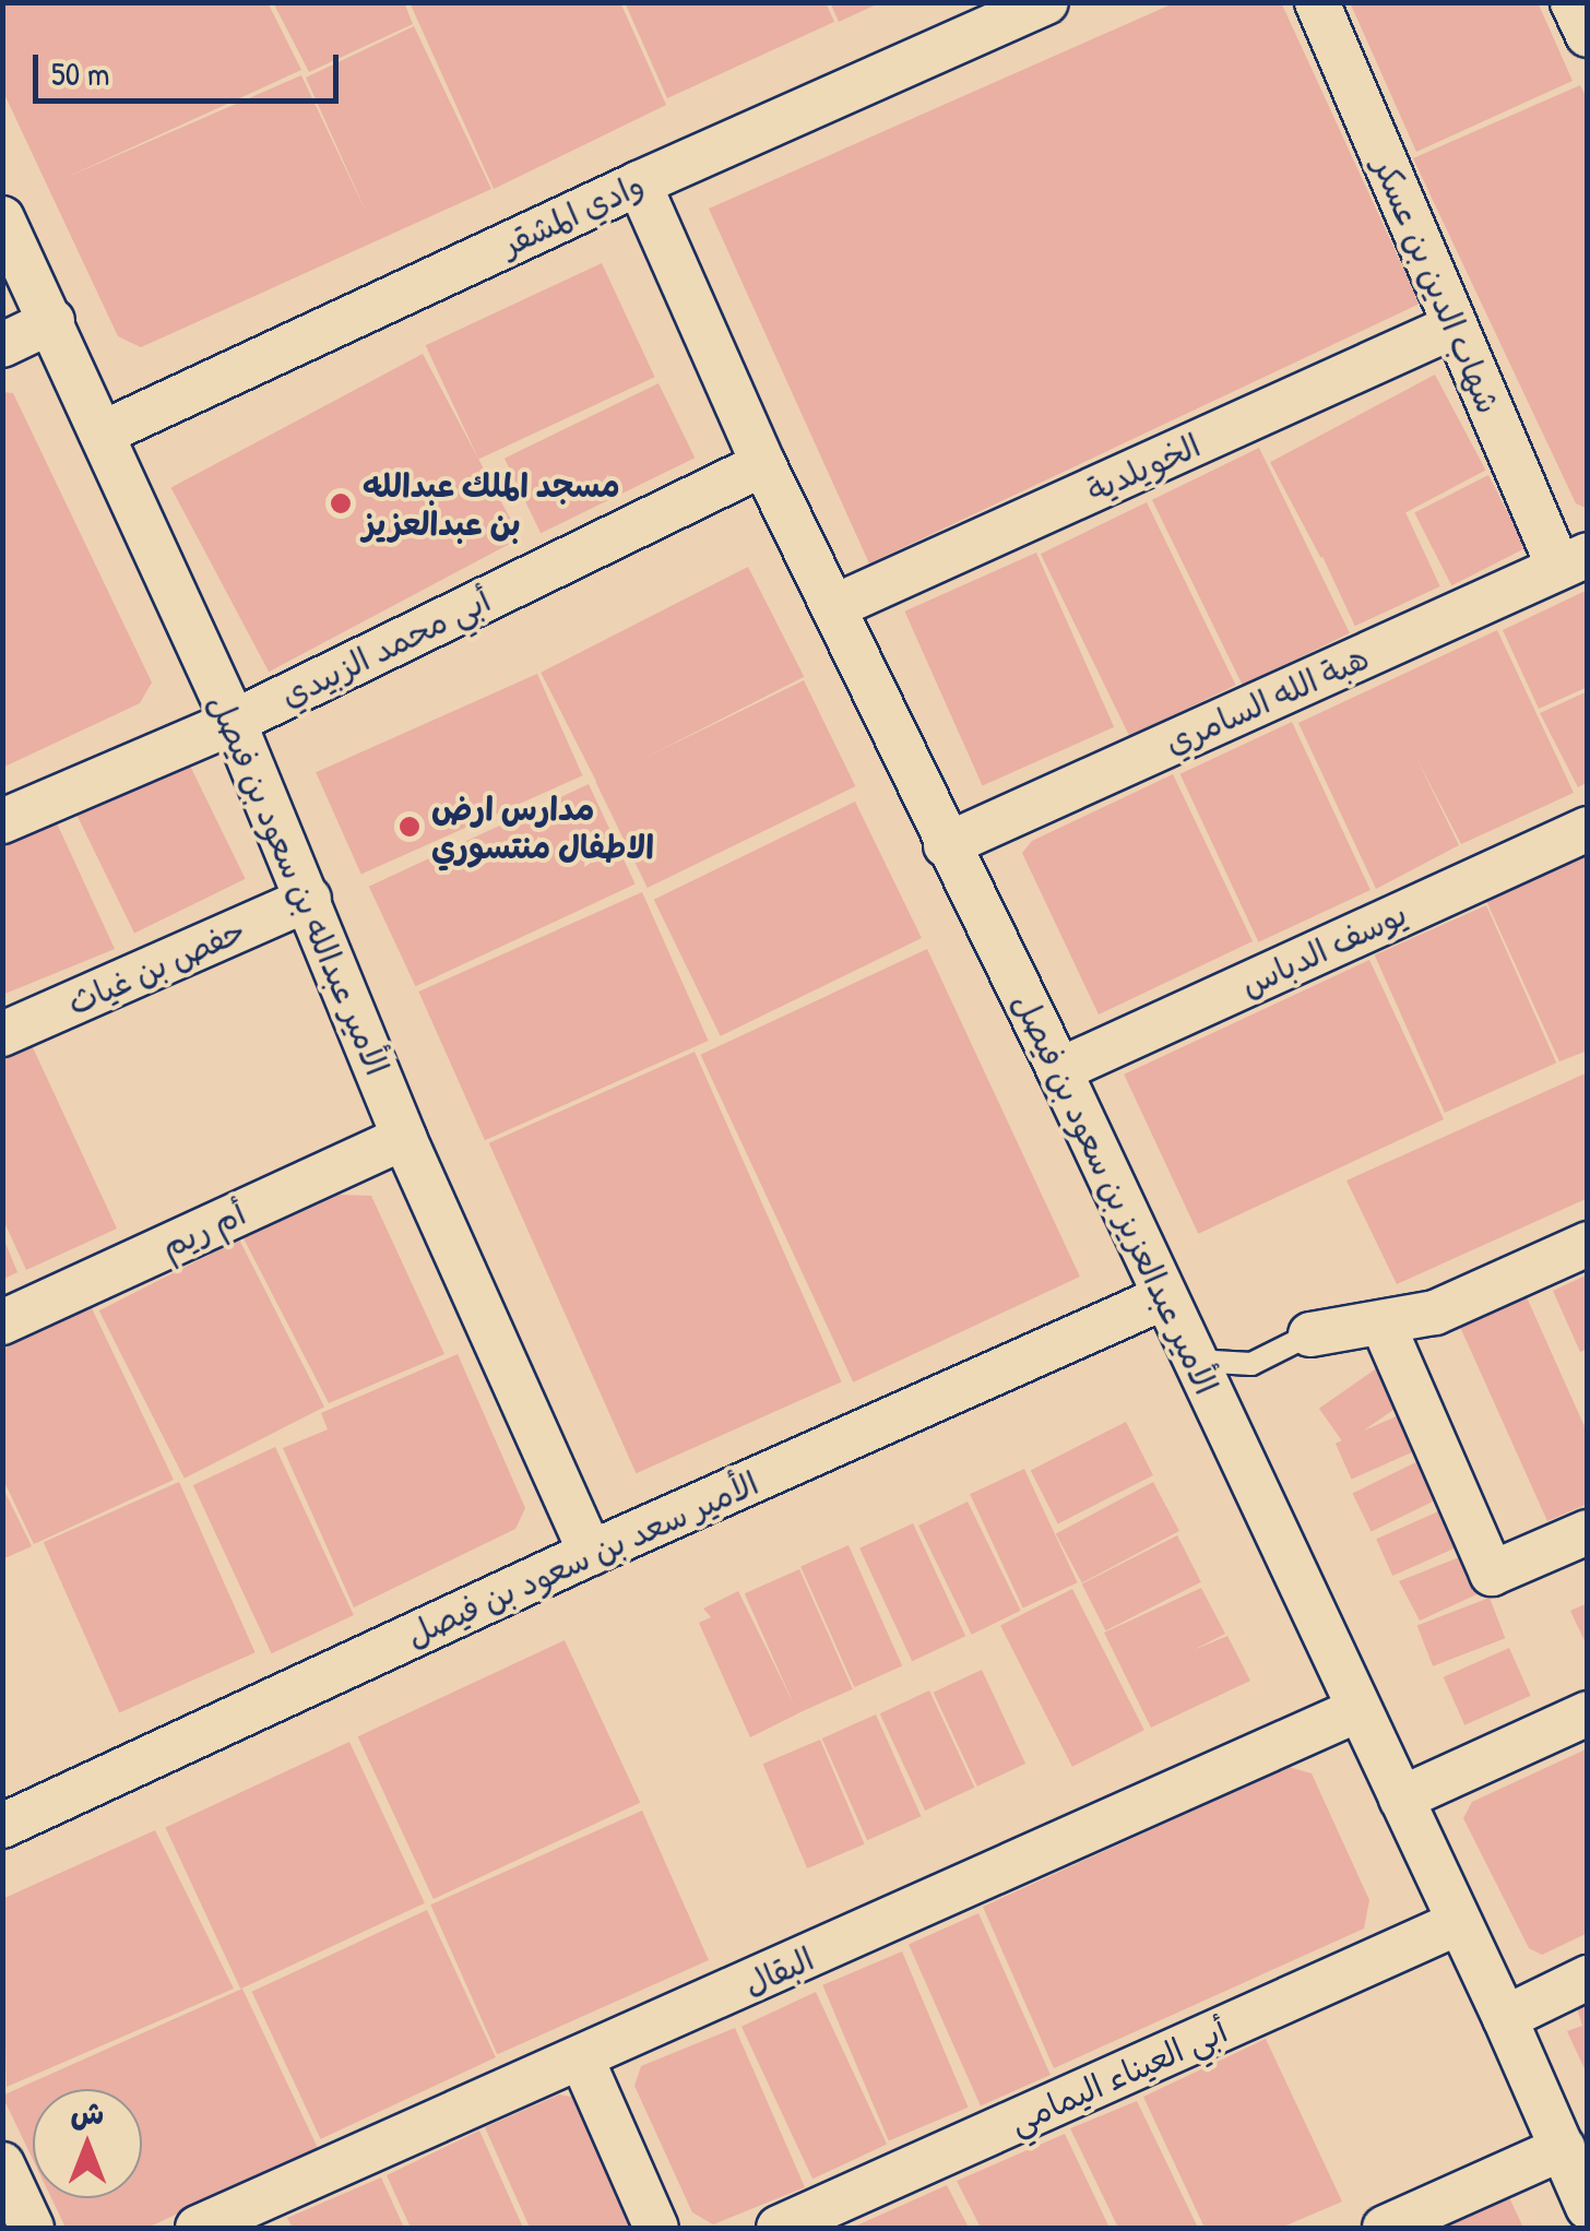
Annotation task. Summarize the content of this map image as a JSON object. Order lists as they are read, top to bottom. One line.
{"streets":{"street":["وادي المشقر","شهاب الدين بن عسكر","الخويلدية","أبي محمد الزبيدي","هبة الله السامري","الأمير عبدالله بن سعود بن فيصل","يوسف الدباس","حفص بن غياث","الأمير عبدالعزيز بن سعود بن فيصل","أم ريم","الأمير سعد بن سعود بن فيصل","البقال","أبي العيناء اليمامي"]},"crossings":[["وادي المشقر","الأمير عبدالله بن سعود بن فيصل"],["وادي المشقر","الأمير عبدالعزيز بن سعود بن فيصل"],["شهاب الدين بن عسكر","الخويلدية"],["شهاب الدين بن عسكر","هبة الله السامري"],["الخويلدية","الأمير عبدالعزيز بن سعود بن فيصل"],["أبي محمد الزبيدي","الأمير عبدالله بن سعود بن فيصل"],["أبي محمد الزبيدي","الأمير عبدالعزيز بن سعود بن فيصل"],["هبة الله السامري","الأمير عبدالعزيز بن سعود بن فيصل"],["الأمير عبدالله بن سعود بن فيصل","حفص بن غياث"],["الأمير عبدالله بن سعود بن فيصل","أم ريم"],["الأمير عبدالله بن سعود بن فيصل","الأمير سعد بن سعود بن فيصل"],["يوسف الدباس","الأمير عبدالعزيز بن سعود بن فيصل"],["الأمير عبدالعزيز بن سعود بن فيصل","الأمير سعد بن سعود بن فيصل"],["الأمير عبدالعزيز بن سعود بن فيصل","البقال"],["الأمير عبدالعزيز بن سعود بن فيصل","أبي العيناء اليمامي"]],"places":["مسجد الملك عبدالله بن عبدالعزيز","مدارس ارض الاطفال منتسوري"],"scale_bar":"50 m","north":"top"}
